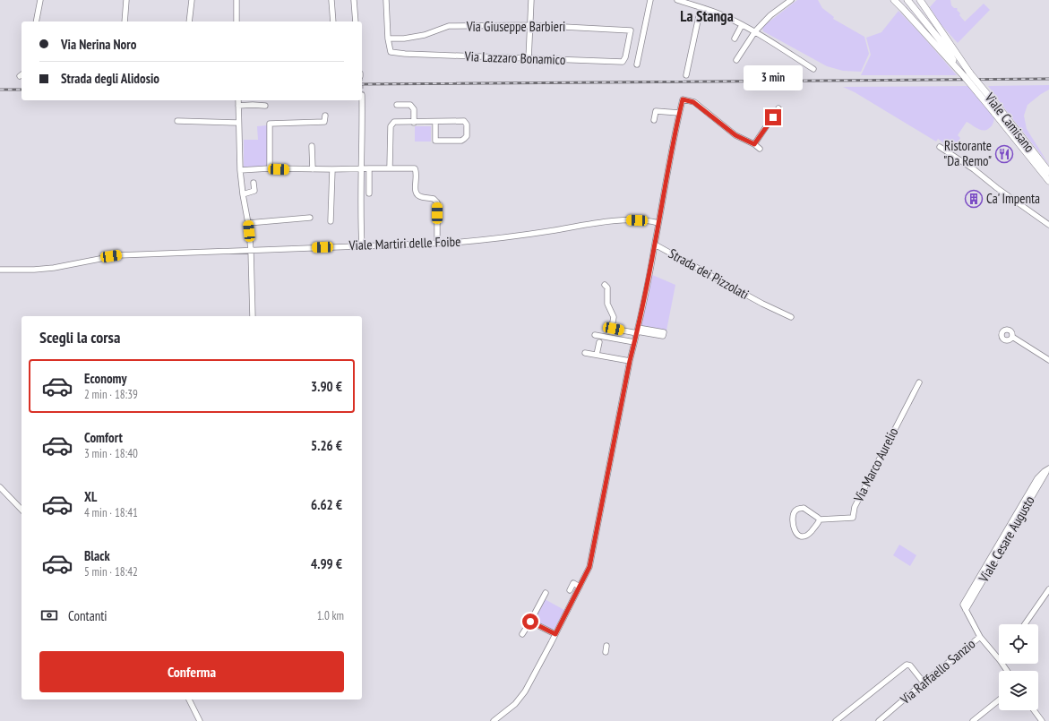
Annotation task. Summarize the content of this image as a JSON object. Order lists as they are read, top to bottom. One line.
{"streets":{"main road":["Viale Camisano"],"street":["Via Giuseppe Barbieri","Via Lazzaro Bonamico","Viale Martiri delle Foibe","Strada dei Pizzolati","Via Marco Aurelio","Viale Cesare Augusto","Via Raffaello Sanzio"]},"crossings":[["Via Giuseppe Barbieri","Via Lazzaro Bonamico"],["Viale Martiri delle Foibe","Strada dei Pizzolati"]],"districts":["La Stanga"],"places":{"restaurant":["Ristorante \"Da Remo\""],"building":["Ca' Impenta"]},"page":{"banner":["Via Nerina Noro","Strada degli Alidosio"],"bubble":"3 min","heading":"Scegli la corsa","list":[{"name":"Economy","note":"2 min · 18:39","value":"3.90 €"},{"name":"Comfort","note":"3 min · 18:40","value":"5.26 €"},{"name":"XL","note":"4 min · 18:41","value":"6.62 €"},{"name":"Black","note":"5 min · 18:42","value":"4.99 €"}],"pay":["Contanti","1.0 km"],"buttons":"Conferma"}}
